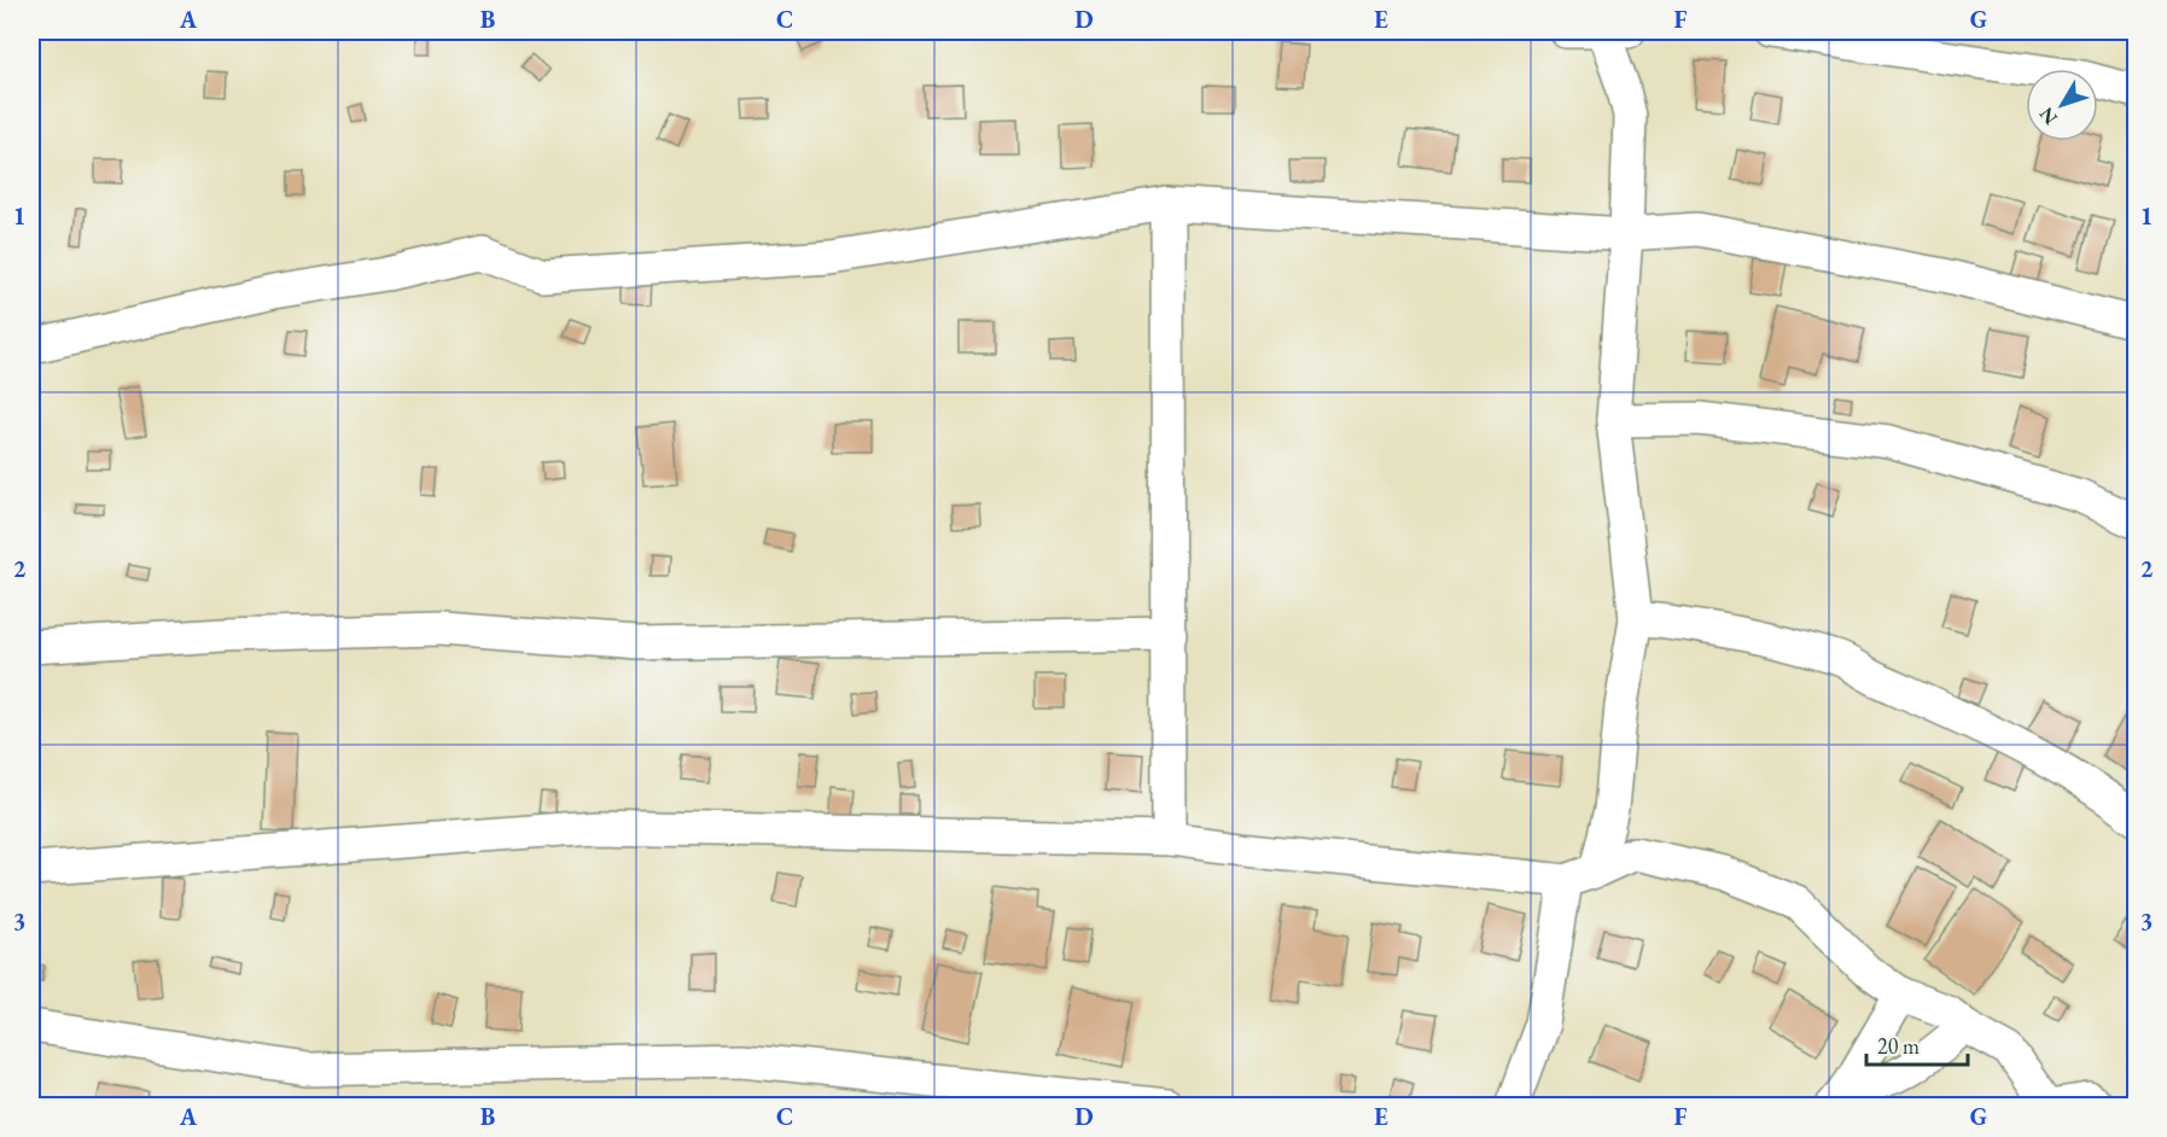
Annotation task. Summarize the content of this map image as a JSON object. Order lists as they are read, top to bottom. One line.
{"scale_bar":"20 m","north":"bottom left","grid":{"columns":["A","B","C","D","E","F","G"],"rows":["1","2","3"]}}
